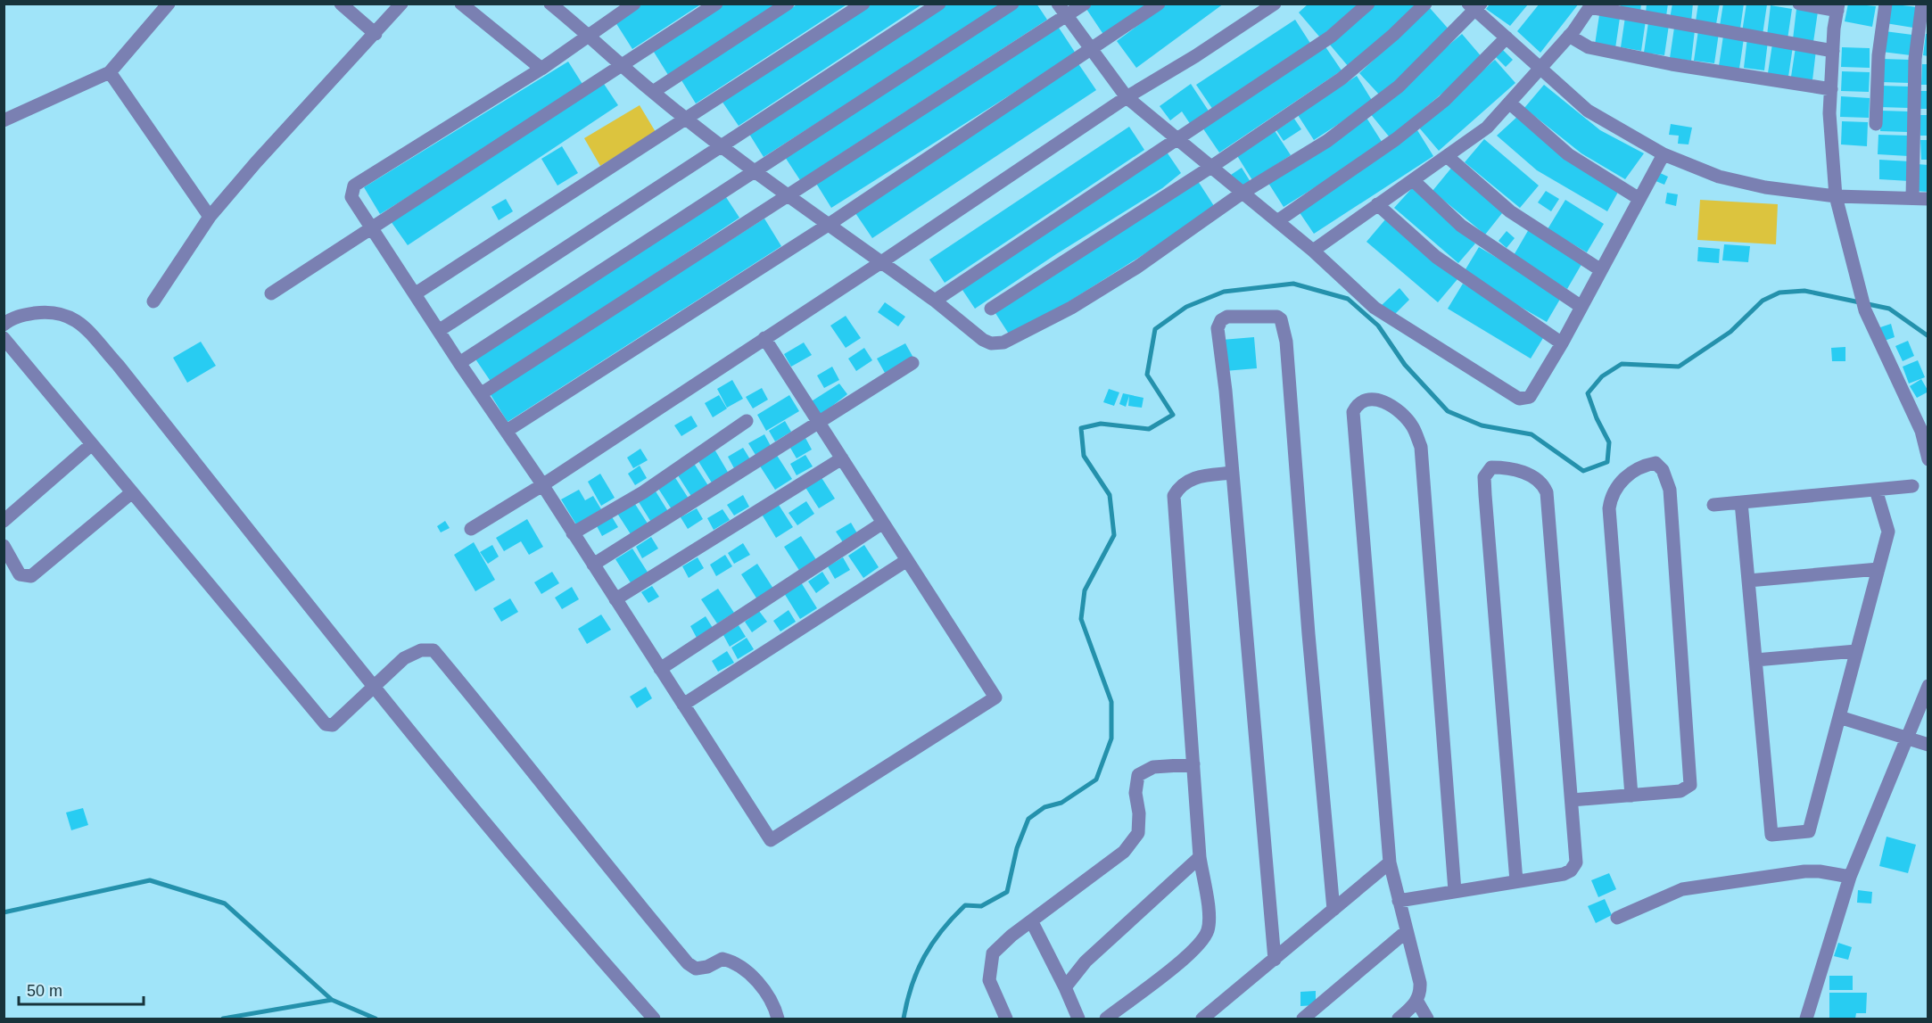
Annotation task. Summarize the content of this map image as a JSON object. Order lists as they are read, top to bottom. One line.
{"scale_bar":"50 m"}
